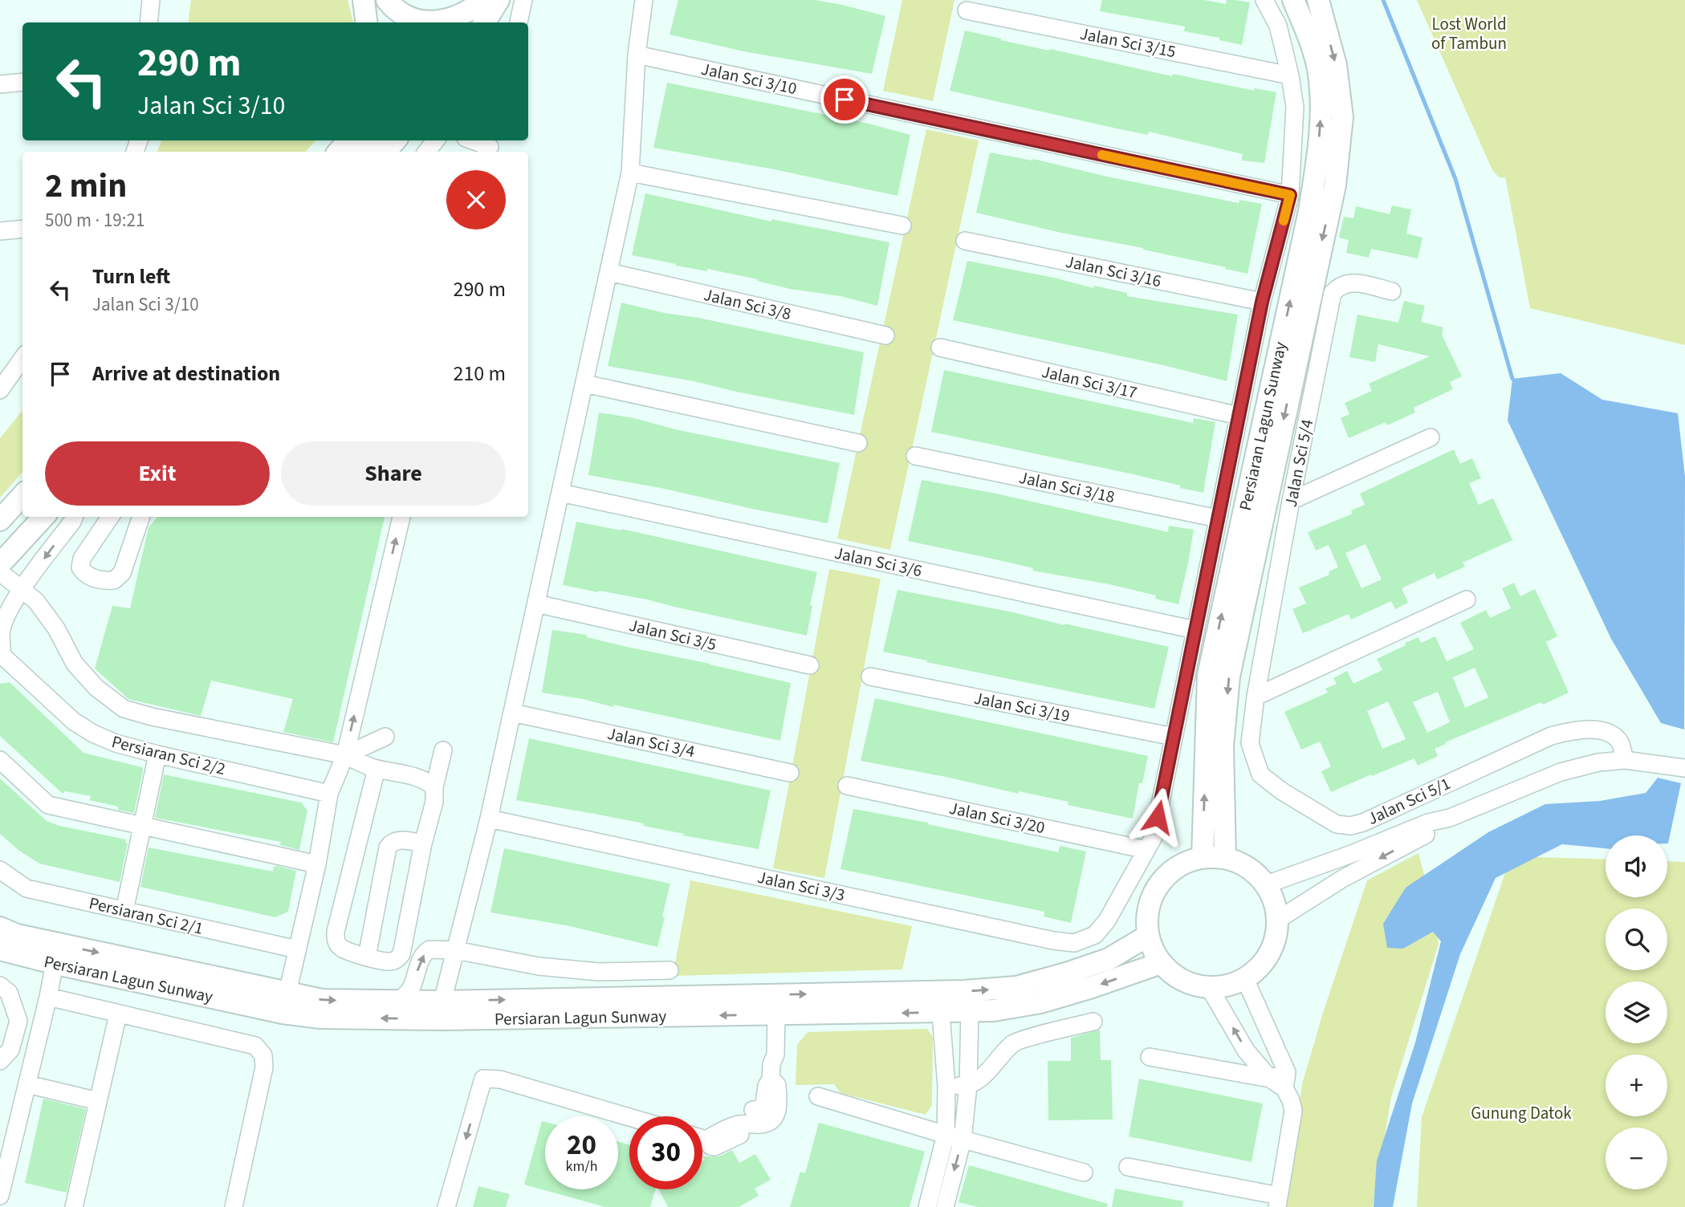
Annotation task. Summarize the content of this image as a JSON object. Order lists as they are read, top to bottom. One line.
{"streets":{"main road":["Persiaran Lagun Sunway"],"street":["Jalan Sci 3/15","Jalan Sci 3/10","Jalan Sci 3/16","Jalan Sci 3/8","Jalan Sci 3/17","Jalan Sci 5/4","Jalan Sci 3/18","Jalan Sci 3/6","Jalan Sci 3/5","Jalan Sci 3/19","Jalan Sci 3/4","Persiaran Sci 2/2","Jalan Sci 5/1","Jalan Sci 3/20","Jalan Sci 3/3","Persiaran Sci 2/1"]},"crossings":[["Jalan Sci 5/4","Jalan Sci 5/1"],["Jalan Sci 3/20","Jalan Sci 3/3"]],"parks":["Lost World of Tambun","Gunung Datok"],"page":{"turn":["290 m","Jalan Sci 3/10"],"heading":["2 min","500 m · 19:21"],"list":[{"name":"Turn left","note":"Jalan Sci 3/10","value":"290 m"},{"name":"Arrive at destination","value":"210 m"}],"buttons":["Exit","Share"],"map_buttons":["+","−"],"speed":"20 km/h","limit":"30"}}
